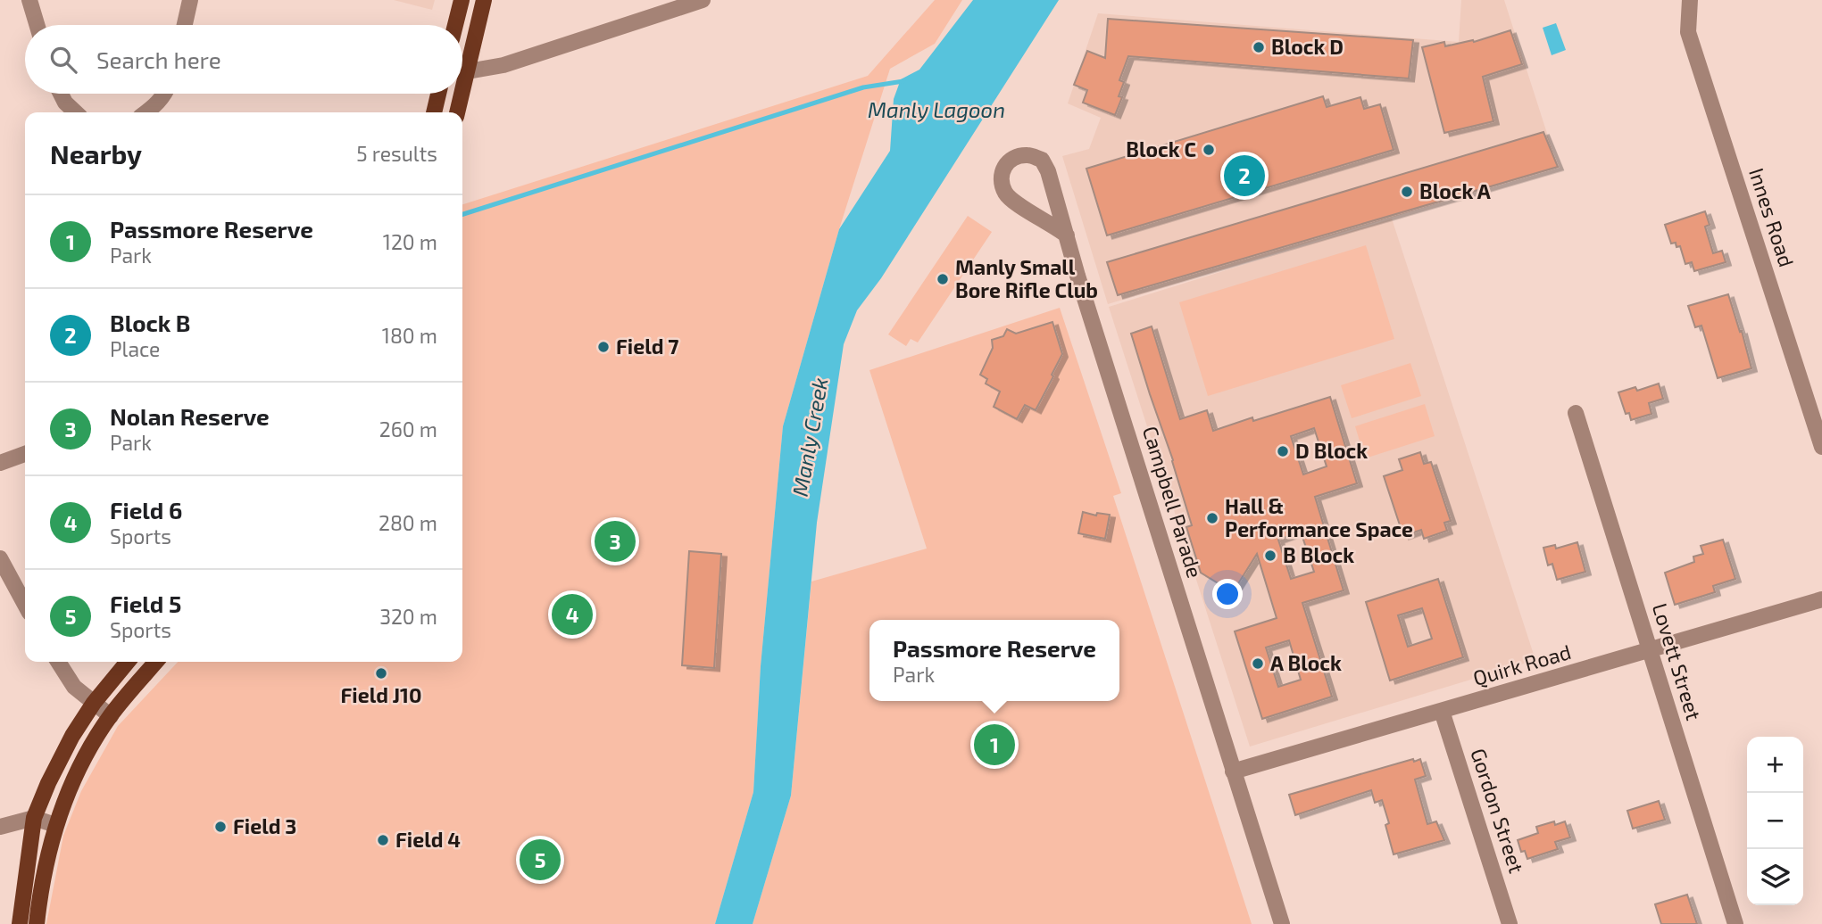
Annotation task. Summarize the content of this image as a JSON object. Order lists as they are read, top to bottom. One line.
{"streets":{"street":["Innes Road","Campbell Parade","Lovett Street","Quirk Road","Gordon Street"]},"crossings":[["Campbell Parade","Quirk Road"],["Lovett Street","Quirk Road"],["Quirk Road","Gordon Street"]],"water":["Manly Lagoon","Manly Creek"],"places":["Block D","Block C","Block A","Manly Small Bore Rifle Club","Field 7","D Block","Hall & Performance Space","B Block","A Block","Field J10","Field 3","Field 4"],"page":{"search":"Search here","heading":["Nearby","5 results"],"pins":["2","3","4","1","5"],"list":[{"mark":"1","name":"Passmore Reserve","note":"Park","value":"120 m"},{"mark":"2","name":"Block B","note":"Place","value":"180 m"},{"mark":"3","name":"Nolan Reserve","note":"Park","value":"260 m"},{"mark":"4","name":"Field 6","note":"Sports","value":"280 m"},{"mark":"5","name":"Field 5","note":"Sports","value":"320 m"}],"popup":["Passmore Reserve","Park"],"map_buttons":["+","−"]}}
